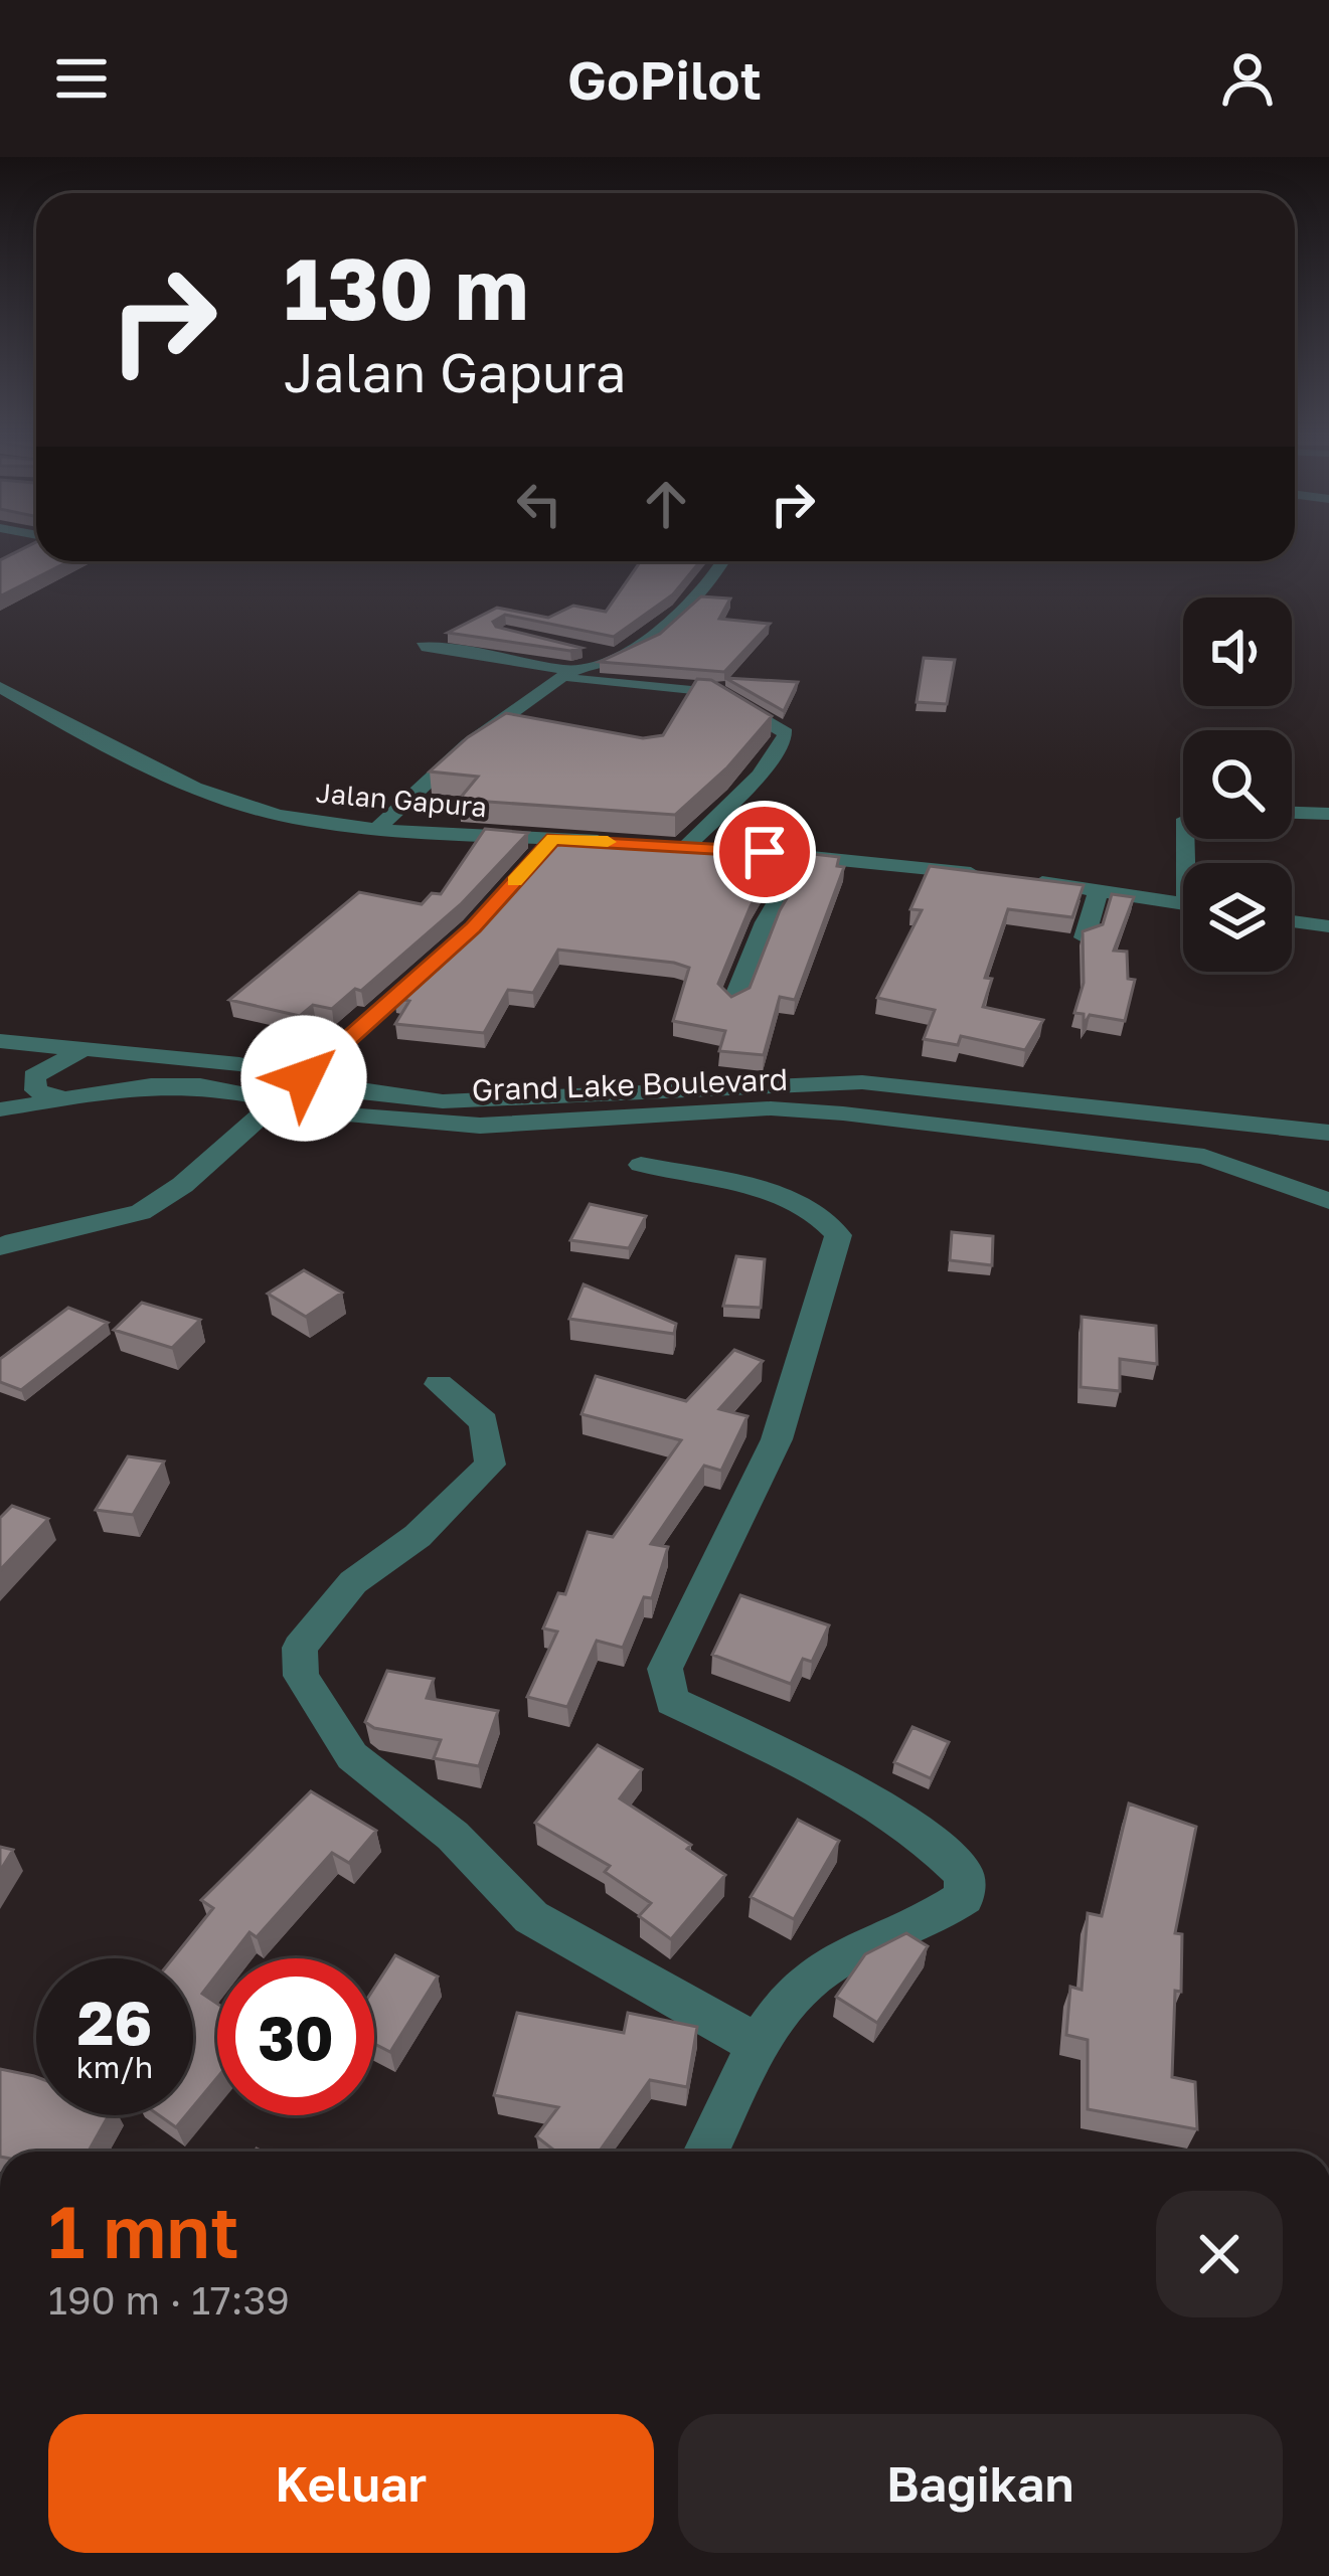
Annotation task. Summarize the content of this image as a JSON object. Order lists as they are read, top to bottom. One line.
{"streets":{"street":["Jalan Gapura","Grand Lake Boulevard"]},"page":{"header":"GoPilot","turn":["130 m","Jalan Gapura"],"speed":"26 km/h","limit":"30","heading":["1 mnt","190 m · 17:39"],"buttons":["Keluar","Bagikan"]}}
